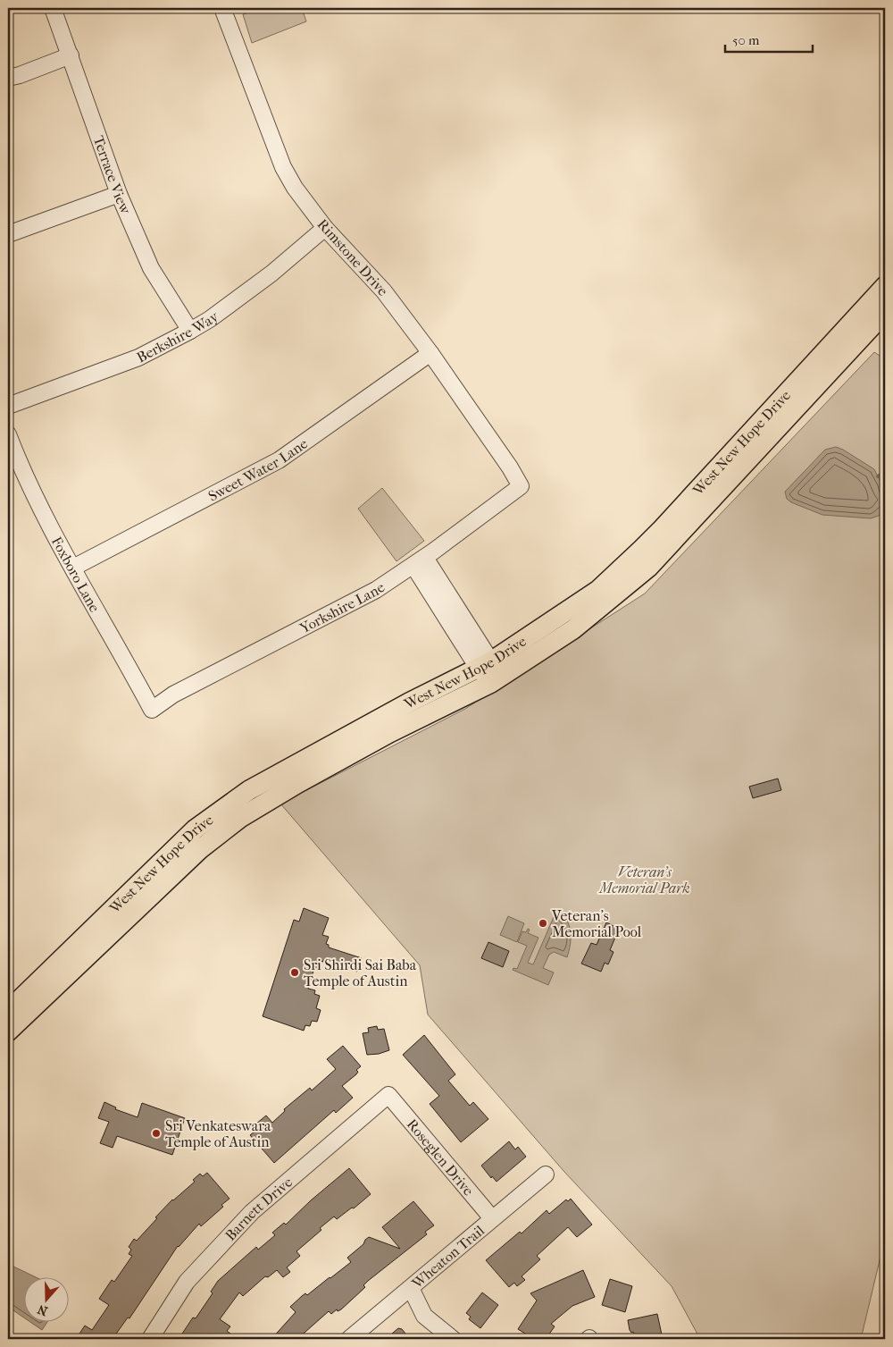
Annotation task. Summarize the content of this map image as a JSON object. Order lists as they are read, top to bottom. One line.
{"streets":{"main road":["West New Hope Drive"],"street":["Terrace View","Rimstone Drive","Berkshire Way","Sweet Water Lane","Foxboro Lane","Yorkshire Lane","Roseglen Drive","Barnett Drive","Wheaton Trail"]},"crossings":[["Terrace View","Berkshire Way"],["Rimstone Drive","Berkshire Way"],["Rimstone Drive","Sweet Water Lane"],["Rimstone Drive","Yorkshire Lane"],["Sweet Water Lane","Foxboro Lane"],["Foxboro Lane","Yorkshire Lane"],["Roseglen Drive","Barnett Drive"],["Roseglen Drive","Wheaton Trail"]],"parks":["Veteran's Memorial Park"],"places":["Veteran's Memorial Pool","Sri Shirdi Sai Baba Temple of Austin","Sri Venkateswara Temple of Austin"],"scale_bar":"50 m","north":"bottom"}
